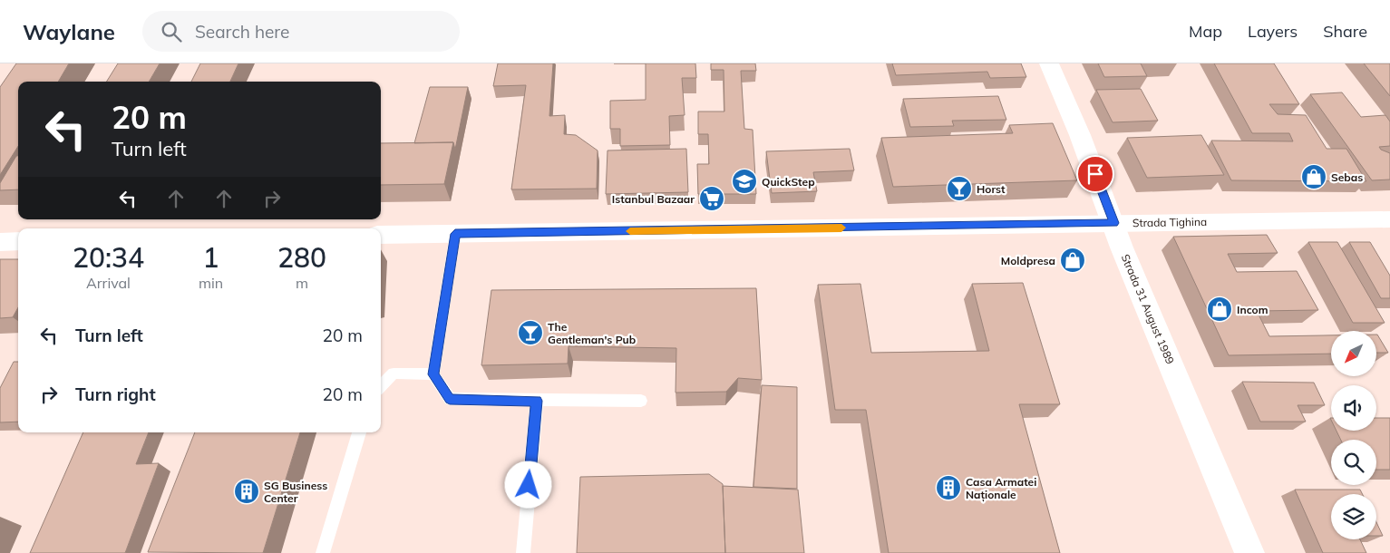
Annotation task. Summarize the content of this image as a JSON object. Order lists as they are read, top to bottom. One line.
{"streets":{"street":["Strada Tighina","Strada 31 August 1989"]},"crossings":[["Strada Tighina","Strada 31 August 1989"]],"places":{"shop":["Sebas","Moldpresa","Incom"],"school or university":["QuickStep"],"bar":["Horst","The Gentleman's Pub"],"supermarket":["Istanbul Bazaar"],"building":["Casa Armatei Naționale","SG Business Center"]},"north":"bottom left","page":{"header":"Waylane","search":"Search here","nav":["Map","Layers","Share"],"turn":["20 m","Turn left"],"eta":["20:34","Arrival","1","min","280","m"],"list":[{"name":"Turn left","value":"20 m"},{"name":"Turn right","value":"20 m"}]}}
